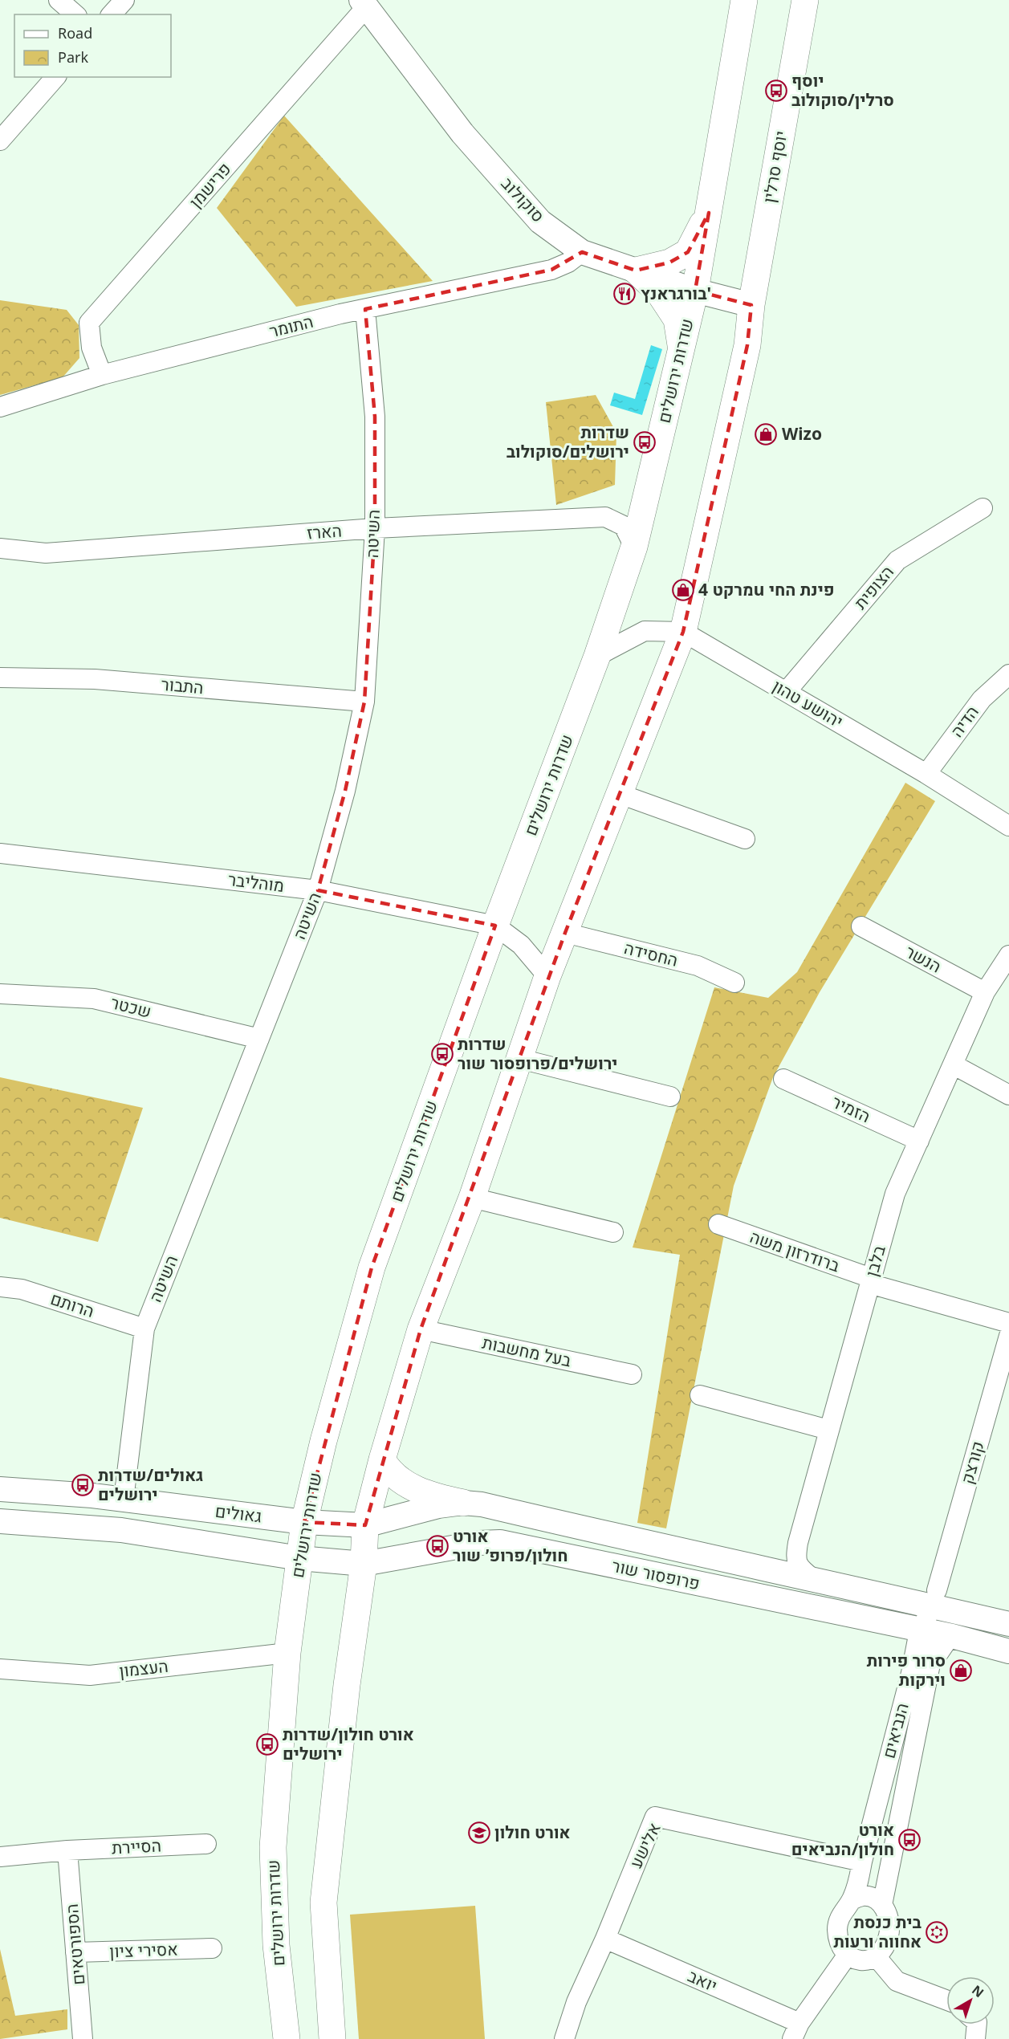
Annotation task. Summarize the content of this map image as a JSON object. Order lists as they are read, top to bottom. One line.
{"streets":{"main road":["יוסף סרלין","שדרות ירושלים"],"street":["פרישמן","סוקולוב","התומר","הארז","השיטה","הצופית","התבור","יהושע טהון","הדיה","מוהליבר","החסידה","הנשר","שכטר","הזמיר","ברודרזון משה","בלבן","הרותם","בעל מחשבות","קורצק","גאולים","פרופסור שור","העצמון","הנביאים","אלישע","הסיירת","הספורטאים","אסירי ציון","יואב"]},"crossings":[["יוסף סרלין","סוקולוב"],["פרישמן","סוקולוב"],["פרישמן","התומר"],["סוקולוב","התומר"],["סוקולוב","שדרות ירושלים"],["התומר","השיטה"],["שדרות ירושלים","הארז"],["שדרות ירושלים","יהושע טהון"],["שדרות ירושלים","מוהליבר"],["שדרות ירושלים","גאולים"],["שדרות ירושלים","פרופסור שור"],["שדרות ירושלים","העצמון"],["הארז","השיטה"],["השיטה","התבור"],["השיטה","מוהליבר"],["השיטה","שכטר"],["השיטה","הרותם"],["השיטה","גאולים"],["הצופית","יהושע טהון"],["יהושע טהון","הדיה"],["הנשר","בלבן"],["הזמיר","בלבן"],["ברודרזון משה","בלבן"],["בלבן","פרופסור שור"],["קורצק","פרופסור שור"],["קורצק","הנביאים"],["גאולים","פרופסור שור"],["פרופסור שור","הנביאים"],["הנביאים","אלישע"],["אלישע","יואב"],["הסיירת","הספורטאים"],["הספורטאים","אסירי ציון"]],"places":{"bus stop":["יוסף סרלין/סוקולוב","שדרות ירושלים/סוקולוב","שדרות ירושלים/פרופסור שור","גאולים/שדרות ירושלים","אורט חולון/פרופ׳ שור","אורט חולון/שדרות ירושלים","אורט חולון/הנביאים"],"restaurant":["בורגראנץ'"],"shop":["Wizo","מרקט 4u פינת החי","סרור פירות וירקות"],"school or university":["אורט חולון"],"synagogue":["בית כנסת אחווה ורעות"]},"legend":["Road","Park"],"north":"top right"}
